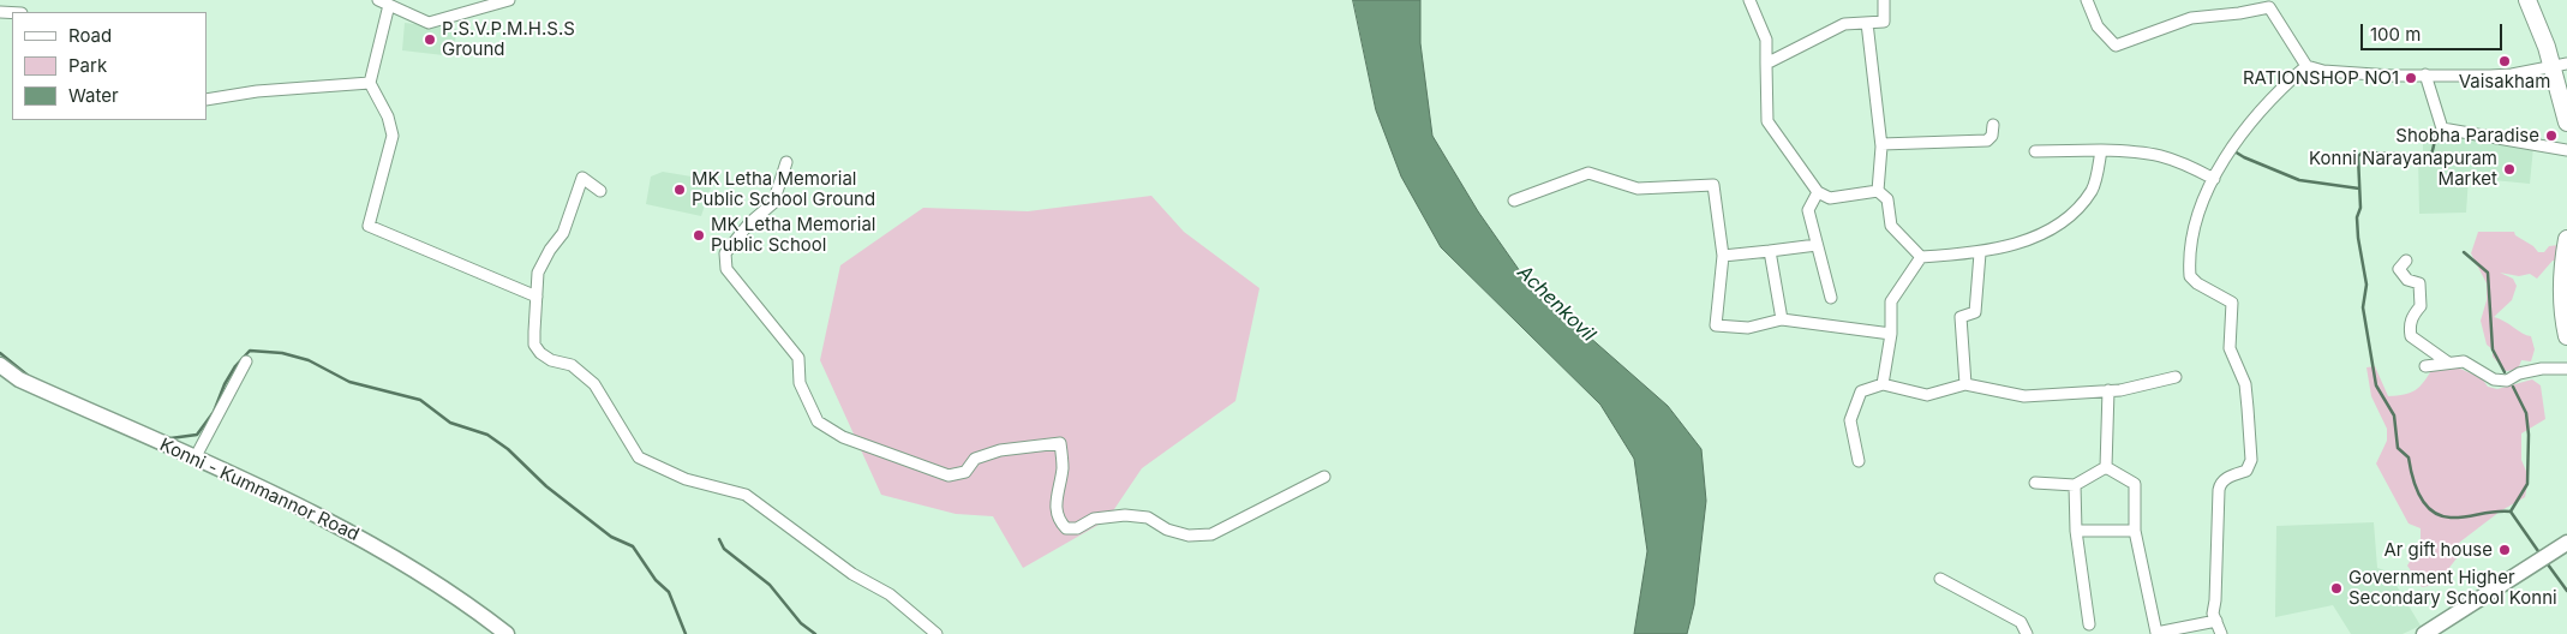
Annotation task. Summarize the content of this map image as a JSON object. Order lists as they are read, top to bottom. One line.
{"streets":{"main road":["Konni - Kummannor Road"]},"water":["Achenkovil"],"places":["P.S.V.P.M.H.S.S Ground","Vaisakham","RATIONSHOP NO1","Shobha Paradise","Konni Narayanapuram Market","MK Letha Memorial Public School Ground","MK Letha Memorial Public School","Ar gift house","Government Higher Secondary School Konni"],"legend":["Road","Park","Water"],"scale_bar":"100 m"}
